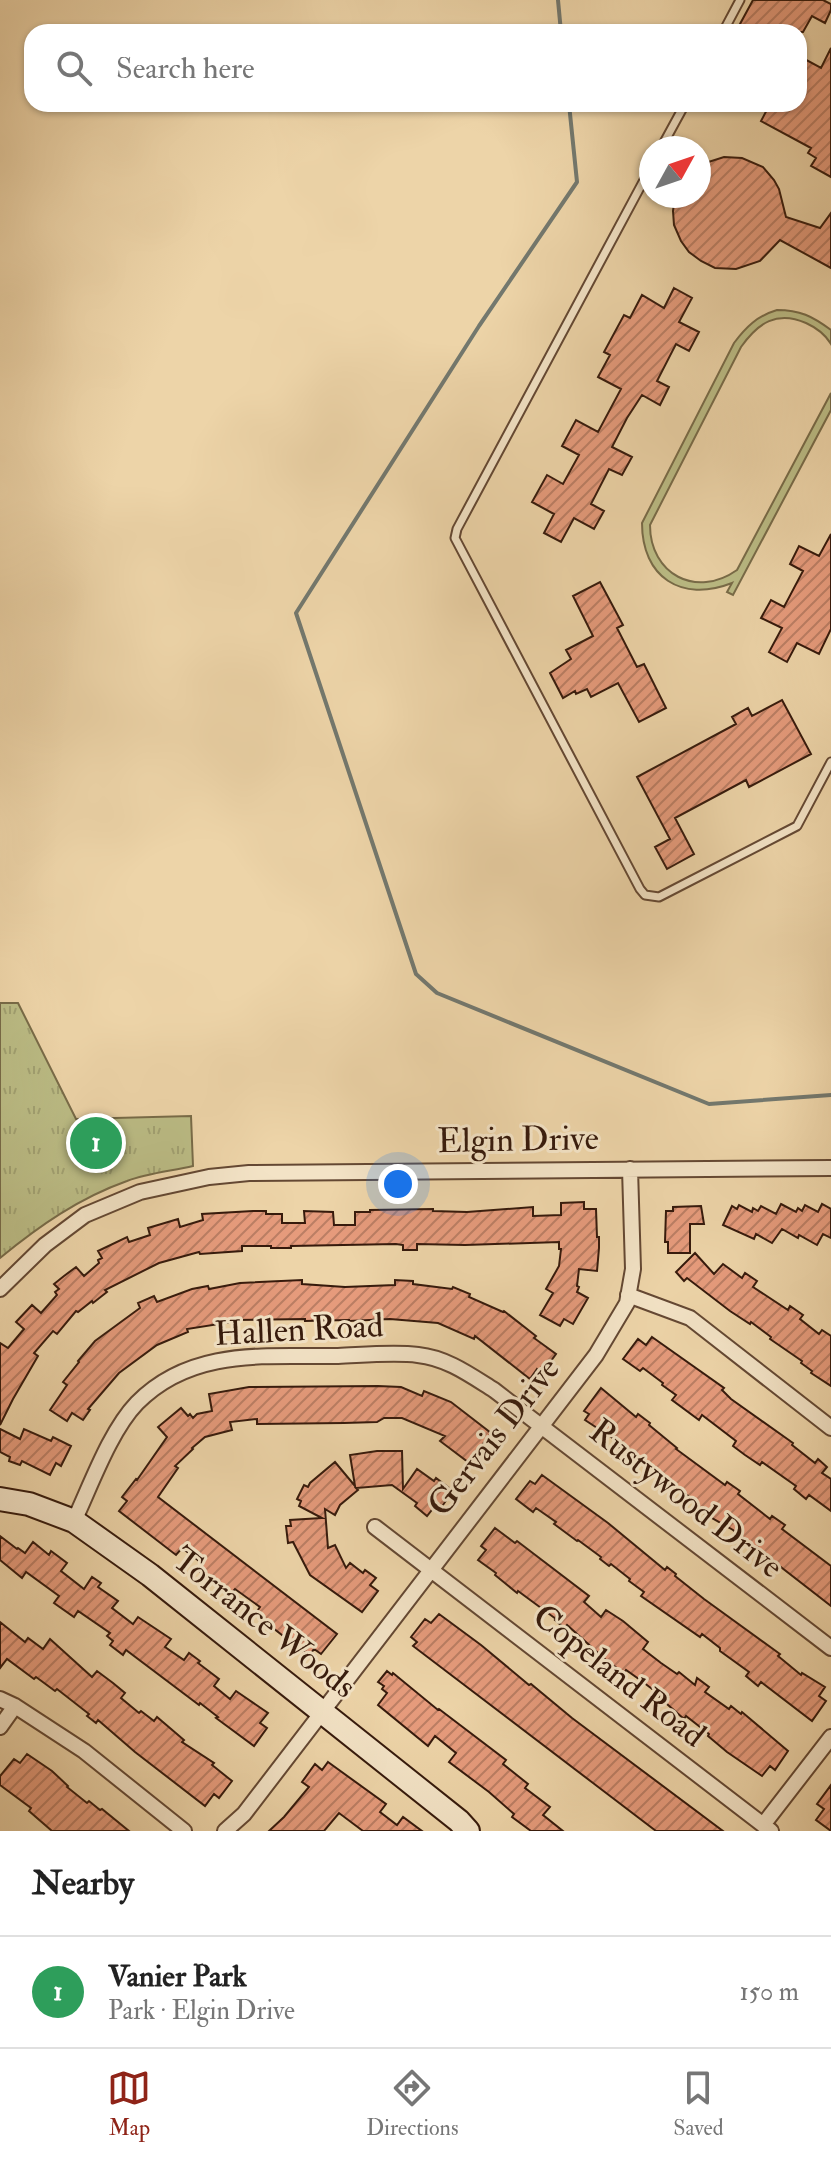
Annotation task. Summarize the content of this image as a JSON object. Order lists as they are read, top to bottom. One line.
{"streets":{"street":["Elgin Drive","Hallen Road","Gervais Drive","Rustywood Drive","Torrance Woods","Copeland Road"]},"crossings":[["Elgin Drive","Gervais Drive"],["Hallen Road","Gervais Drive"],["Hallen Road","Rustywood Drive"],["Hallen Road","Torrance Woods"],["Gervais Drive","Rustywood Drive"],["Gervais Drive","Torrance Woods"],["Gervais Drive","Copeland Road"]],"north":"top right","page":{"search":"Search here","pins":"1","heading":"Nearby","list":[{"mark":"1","name":"Vanier Park","note":"Park · Elgin Drive","value":"150 m"}],"nav":["Map","Directions","Saved"]}}
